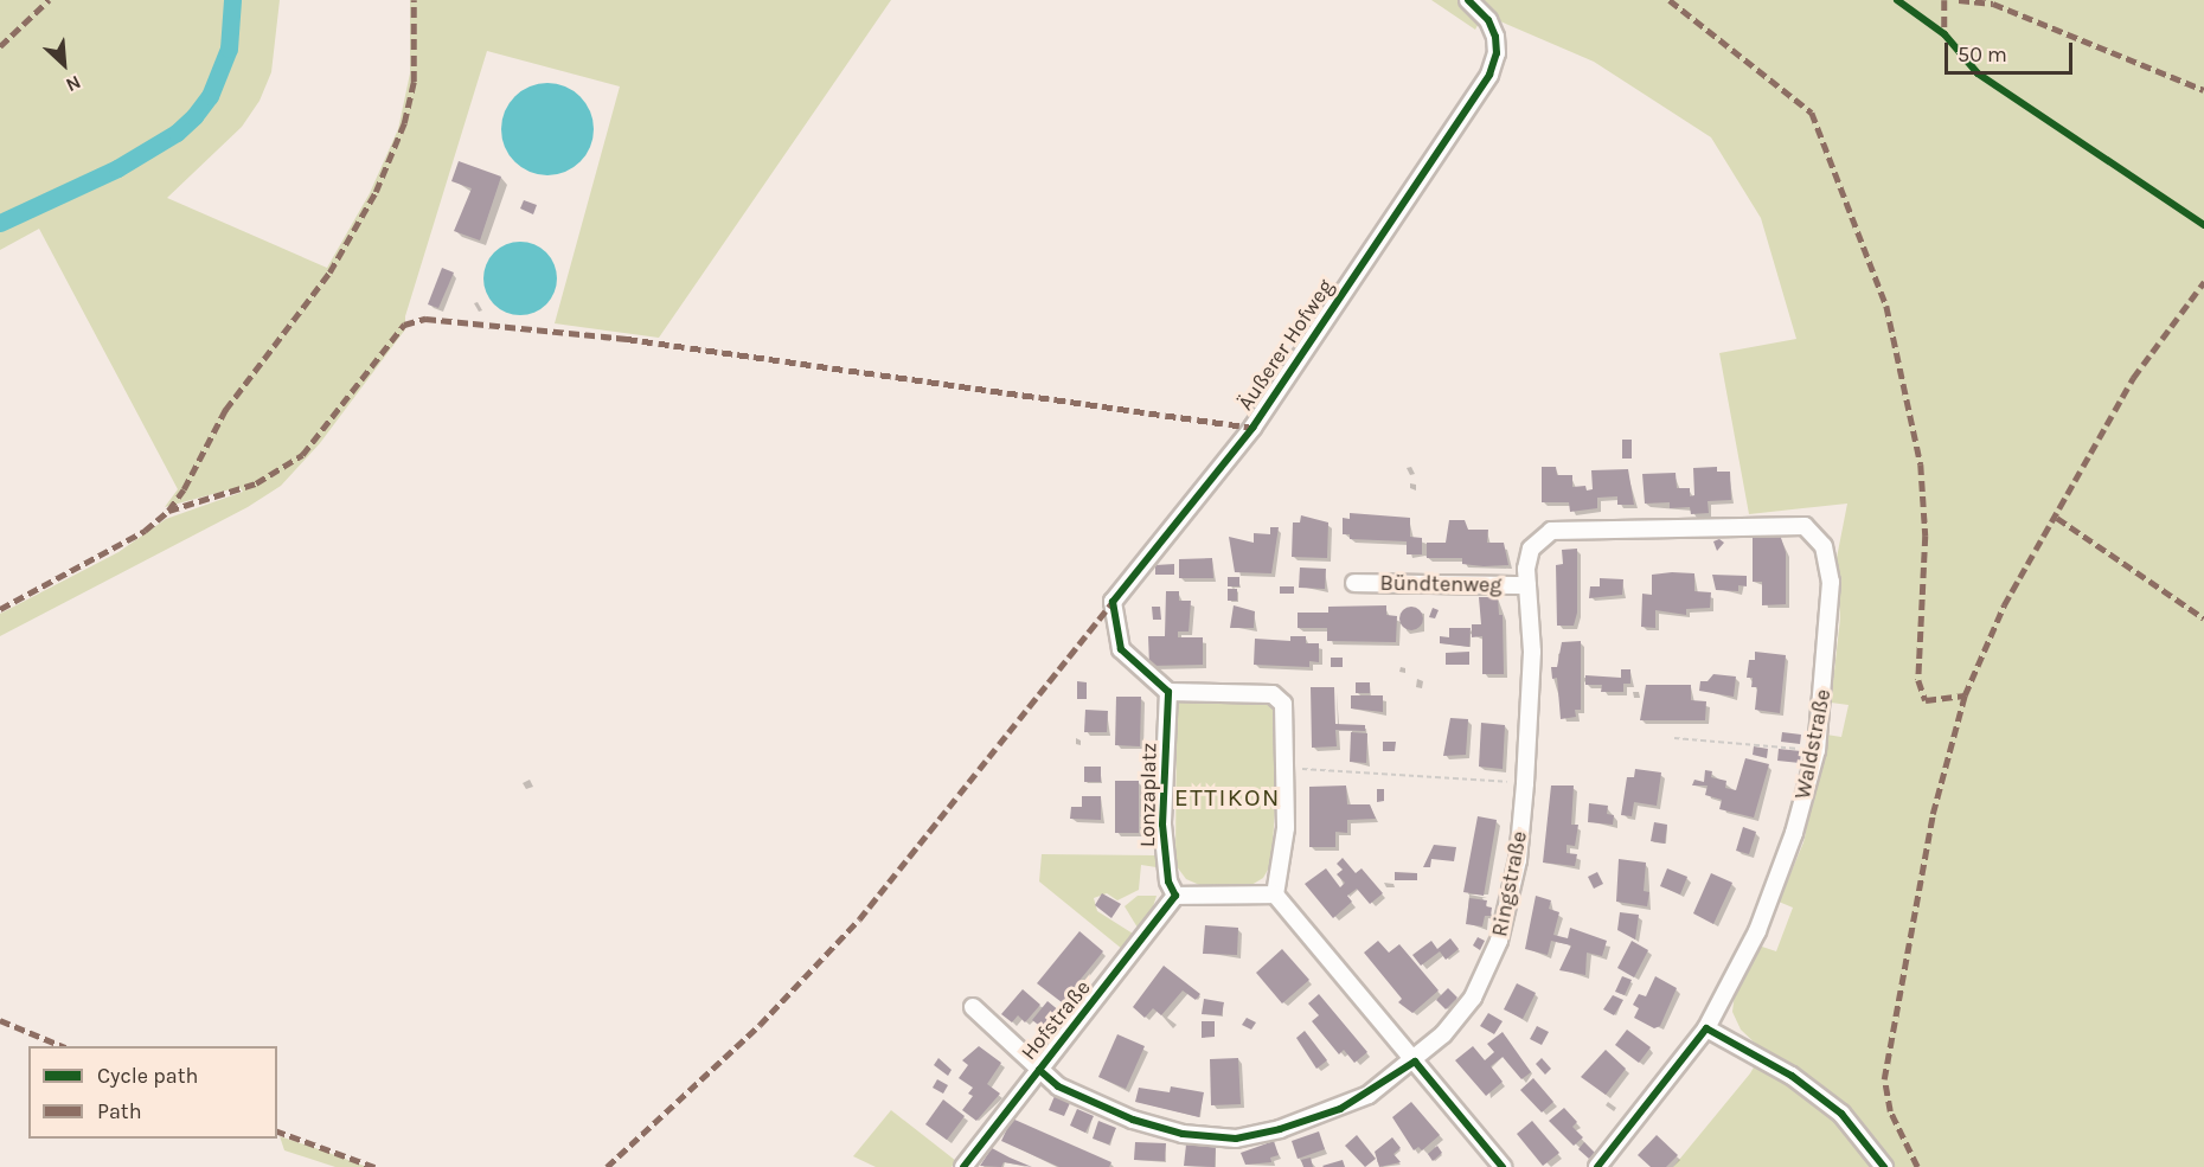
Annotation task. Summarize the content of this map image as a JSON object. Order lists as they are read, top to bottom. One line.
{"streets":{"street":["Äußerer Hofweg","Bündtenweg","Waldstraße","Lonzaplatz","Ringstraße","Hofstraße"]},"crossings":[["Äußerer Hofweg","Lonzaplatz"],["Bündtenweg","Ringstraße"],["Waldstraße","Ringstraße"],["Lonzaplatz","Hofstraße"],["Ringstraße","Hofstraße"]],"districts":["ETTIKON"],"legend":["Cycle path","Path"],"scale_bar":"50 m","north":"bottom right"}
